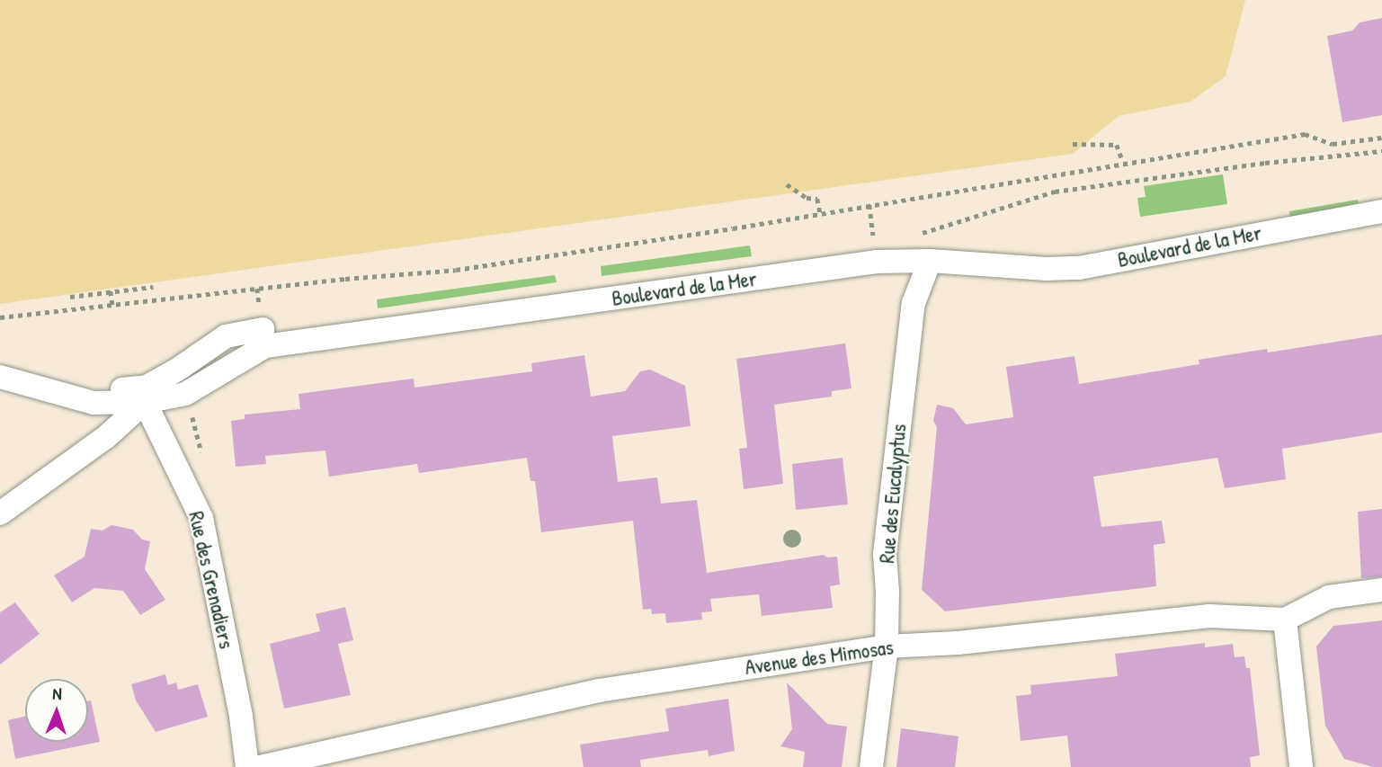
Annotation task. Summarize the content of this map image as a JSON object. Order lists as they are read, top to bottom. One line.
{"streets":{"street":["Boulevard de la Mer","Rue des Eucalyptus","Rue des Grenadiers","Avenue des Mimosas"]},"crossings":[["Boulevard de la Mer","Rue des Eucalyptus"],["Boulevard de la Mer","Rue des Grenadiers"],["Rue des Eucalyptus","Avenue des Mimosas"]],"north":"top"}
